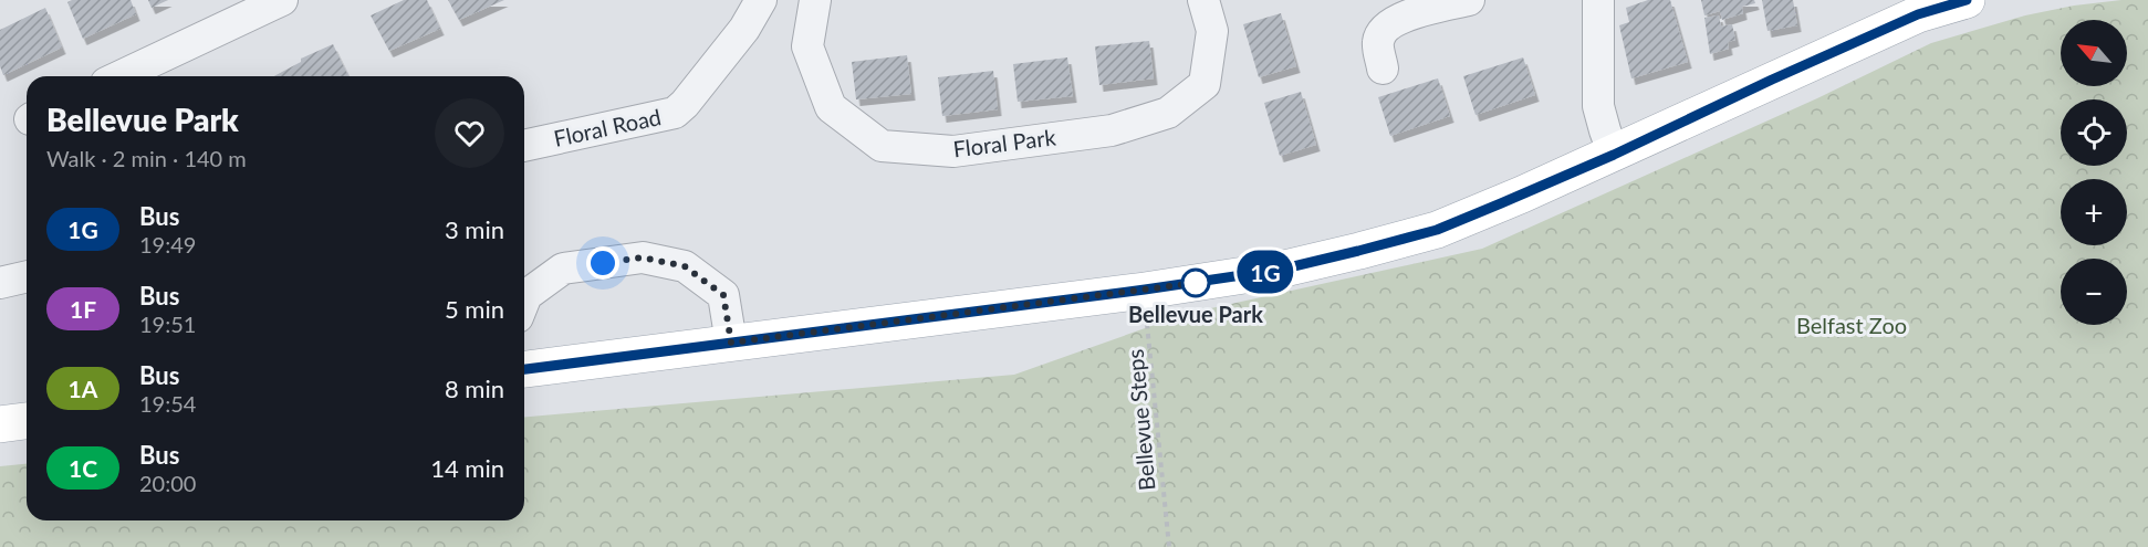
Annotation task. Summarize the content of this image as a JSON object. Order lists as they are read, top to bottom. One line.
{"streets":{"street":["Floral Road","Floral Park"],"path":["Bellevue Steps"]},"parks":["Belfast Zoo"],"places":["Bellevue Park"],"lines":["bus line 1G"],"north":"top left","page":{"on_map":"1G","map_buttons":["+","−"],"heading":["Bellevue Park","Walk · 2 min · 140 m"],"list":[{"mark":"1G","name":"Bus","note":"19:49","value":"3 min"},{"mark":"1F","name":"Bus","note":"19:51","value":"5 min"},{"mark":"1A","name":"Bus","note":"19:54","value":"8 min"},{"mark":"1C","name":"Bus","note":"20:00","value":"14 min"}]}}
